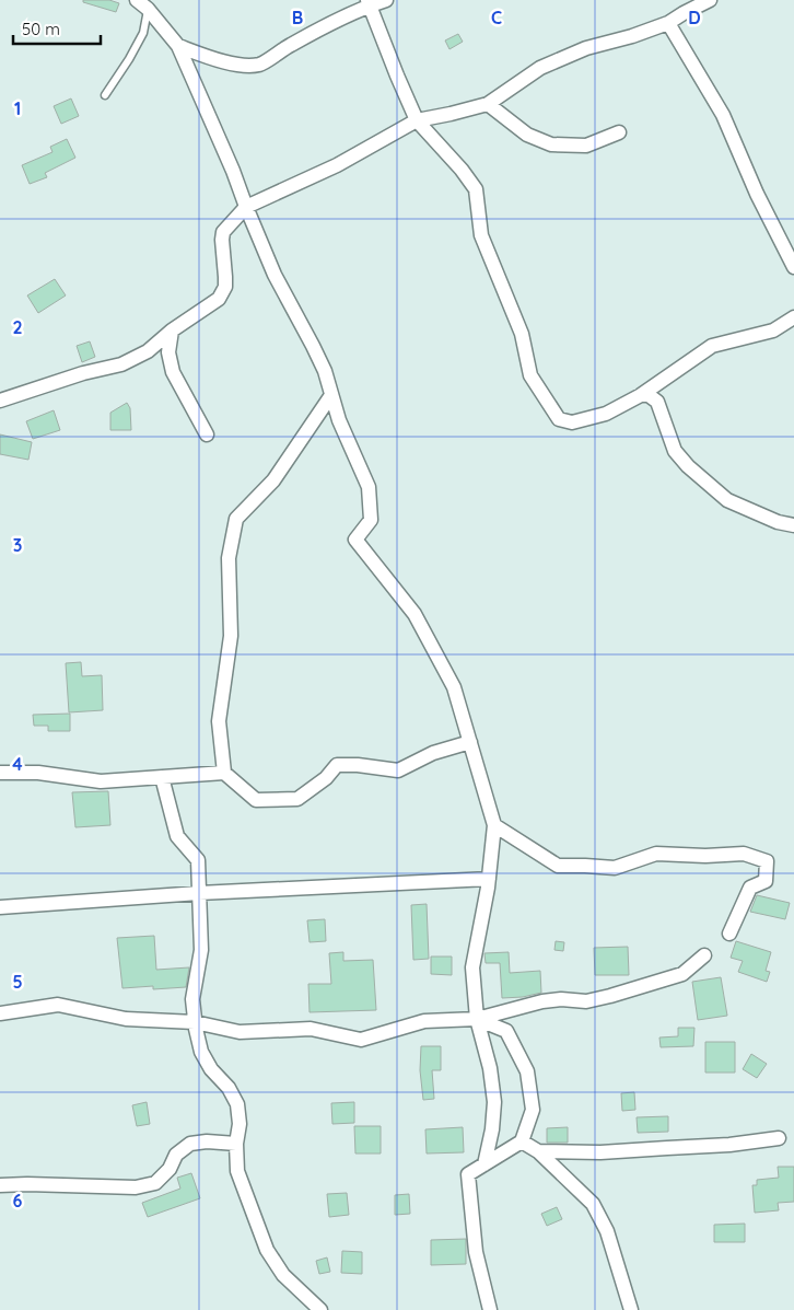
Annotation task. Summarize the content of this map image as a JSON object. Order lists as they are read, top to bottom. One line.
{"scale_bar":"50 m","grid":{"columns":["B","C","D"],"rows":["1","2","3","4","5","6"]}}
